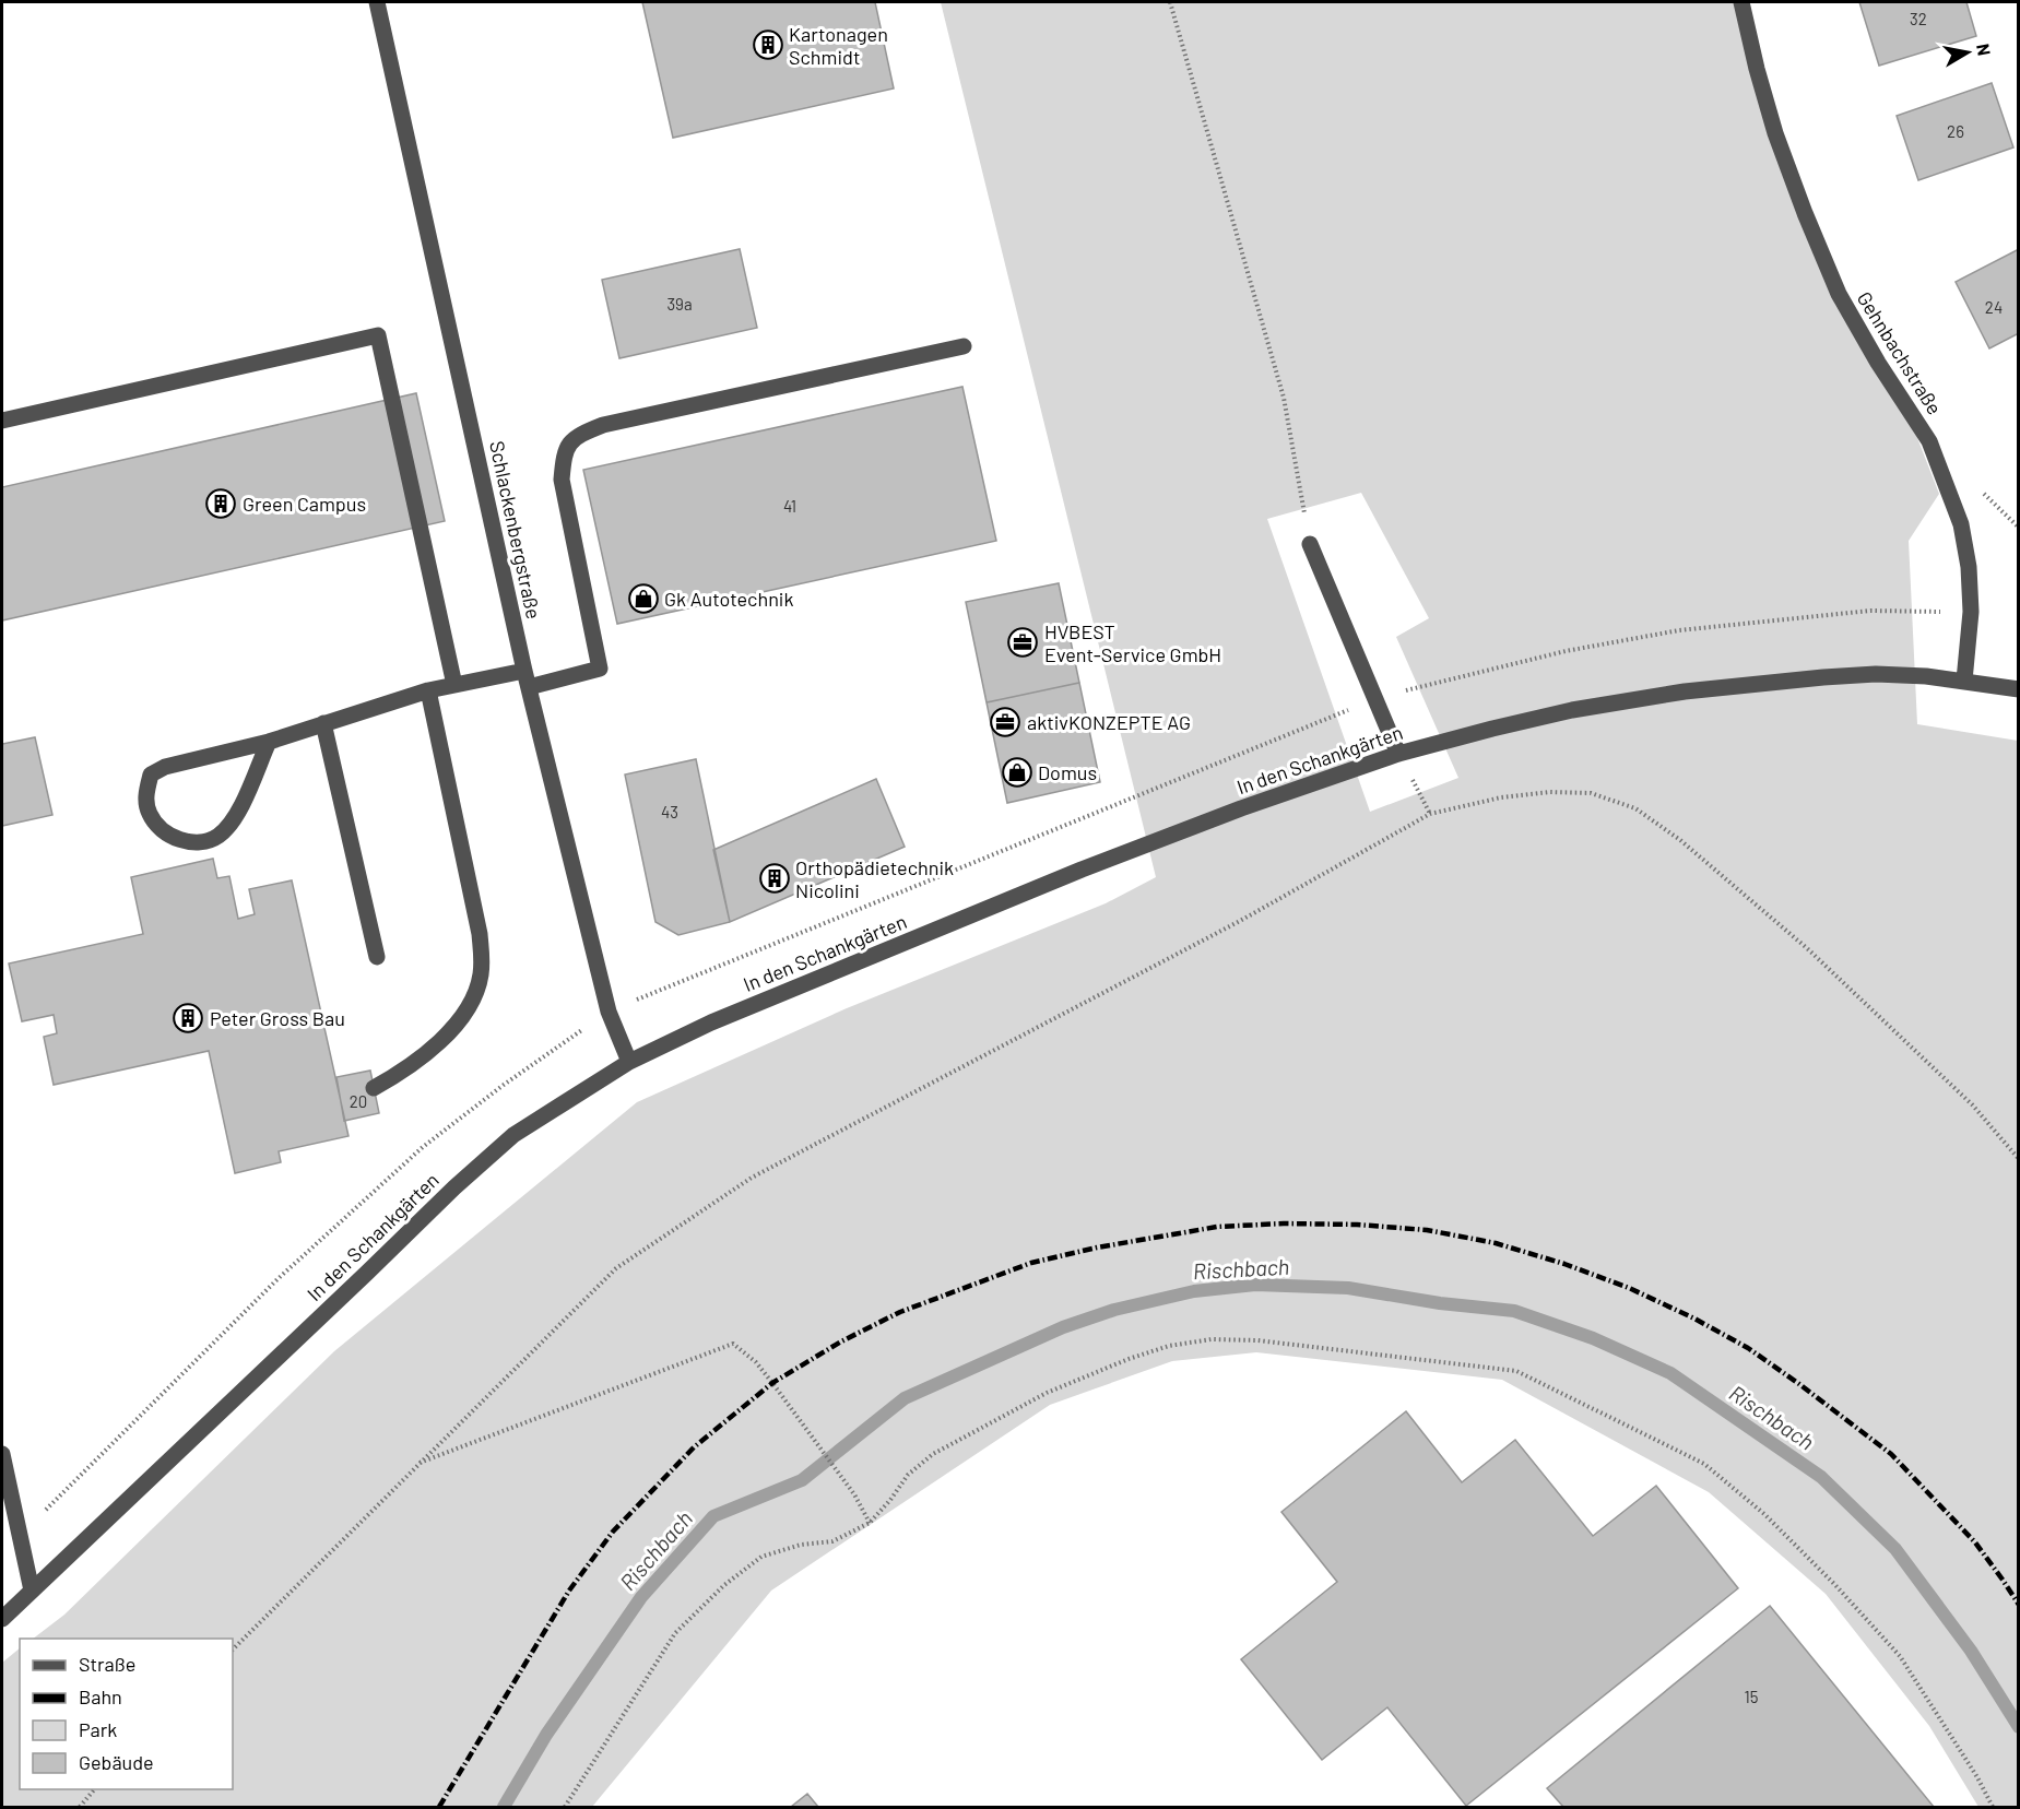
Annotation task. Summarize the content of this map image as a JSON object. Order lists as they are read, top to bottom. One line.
{"streets":{"street":["Gehnbachstraße","Schlackenbergstraße","In den Schankgärten"]},"crossings":[["Gehnbachstraße","In den Schankgärten"],["Schlackenbergstraße","In den Schankgärten"]],"water":["Rischbach"],"places":{"building":["Kartonagen Schmidt","Green Campus","Orthopädietechnik Nicolini","Peter Gross Bau"],"shop":["Gk Autotechnik","Domus"],"office":["HVBEST Event-Service GmbH","aktivKONZEPTE AG"]},"house_numbers":["32","26","39a","24","41","43","20","15"],"legend":["Straße","Bahn","Park","Gebäude"],"north":"right"}
